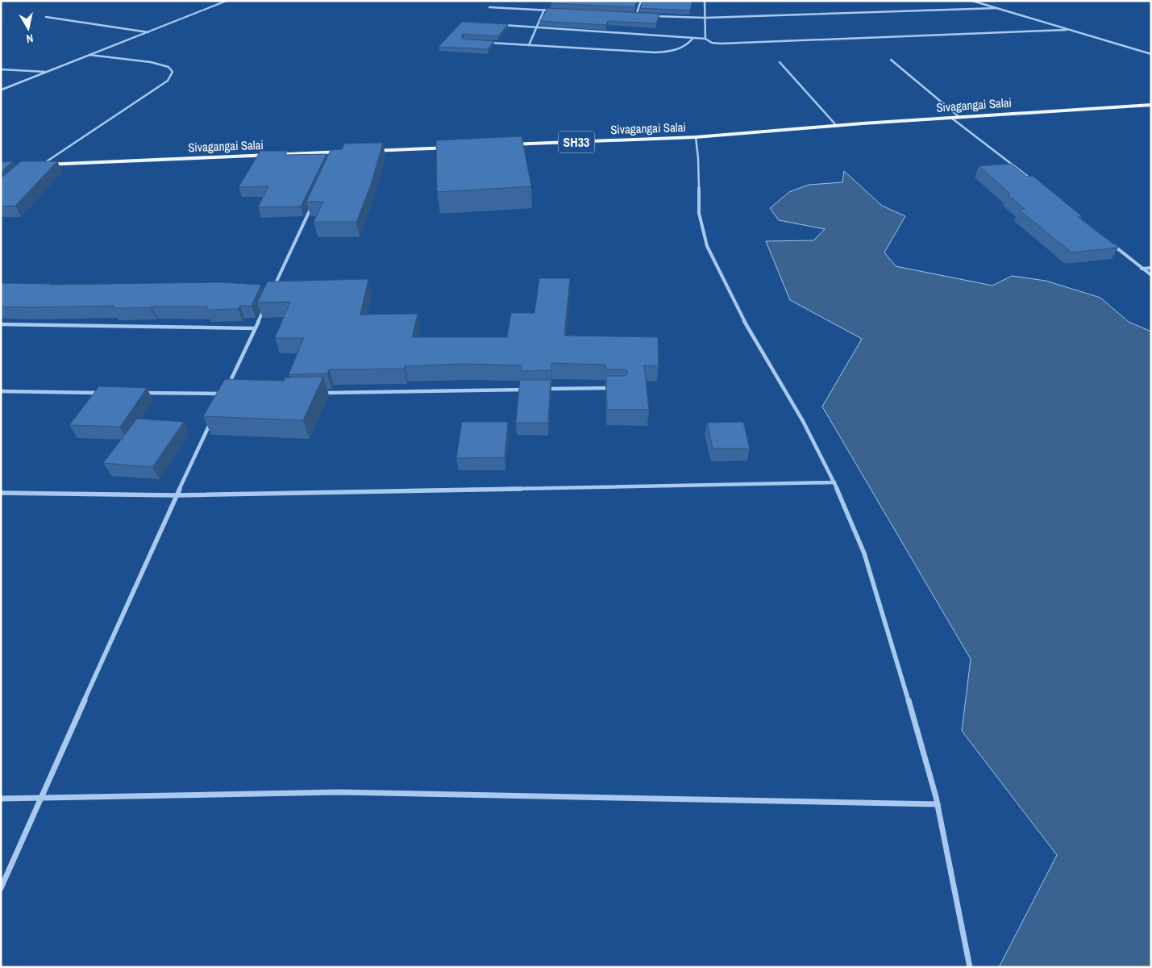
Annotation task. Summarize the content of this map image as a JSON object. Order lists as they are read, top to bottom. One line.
{"streets":{"main road":["Sivagangai Salai","SH33"]},"north":"bottom"}
